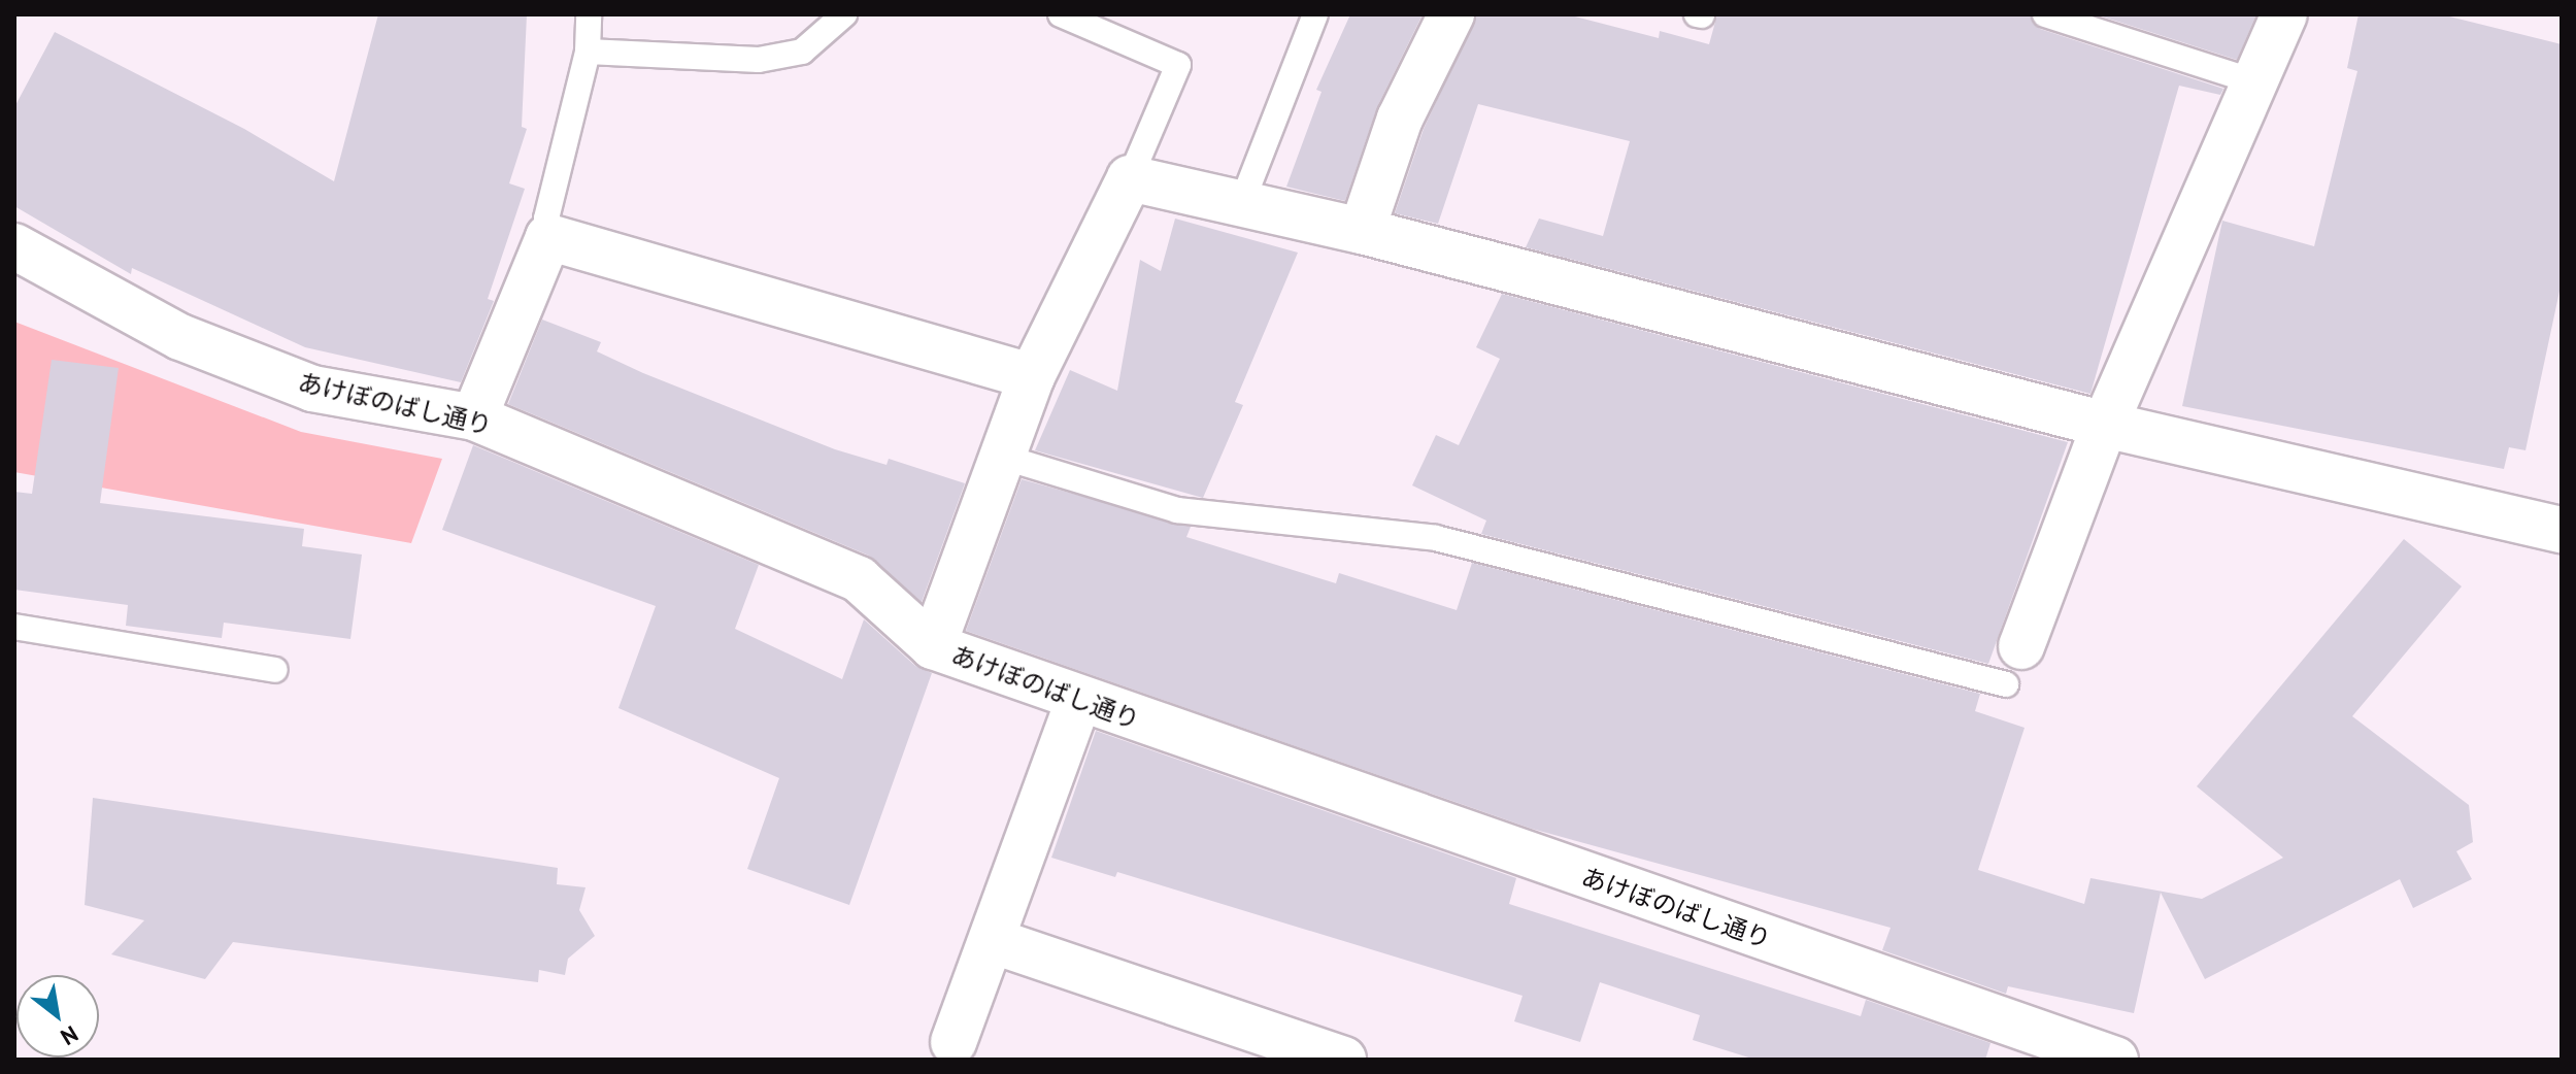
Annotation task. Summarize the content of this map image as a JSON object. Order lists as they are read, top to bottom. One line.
{"streets":{"street":["あけぼのばし通り"]},"north":"bottom right"}
